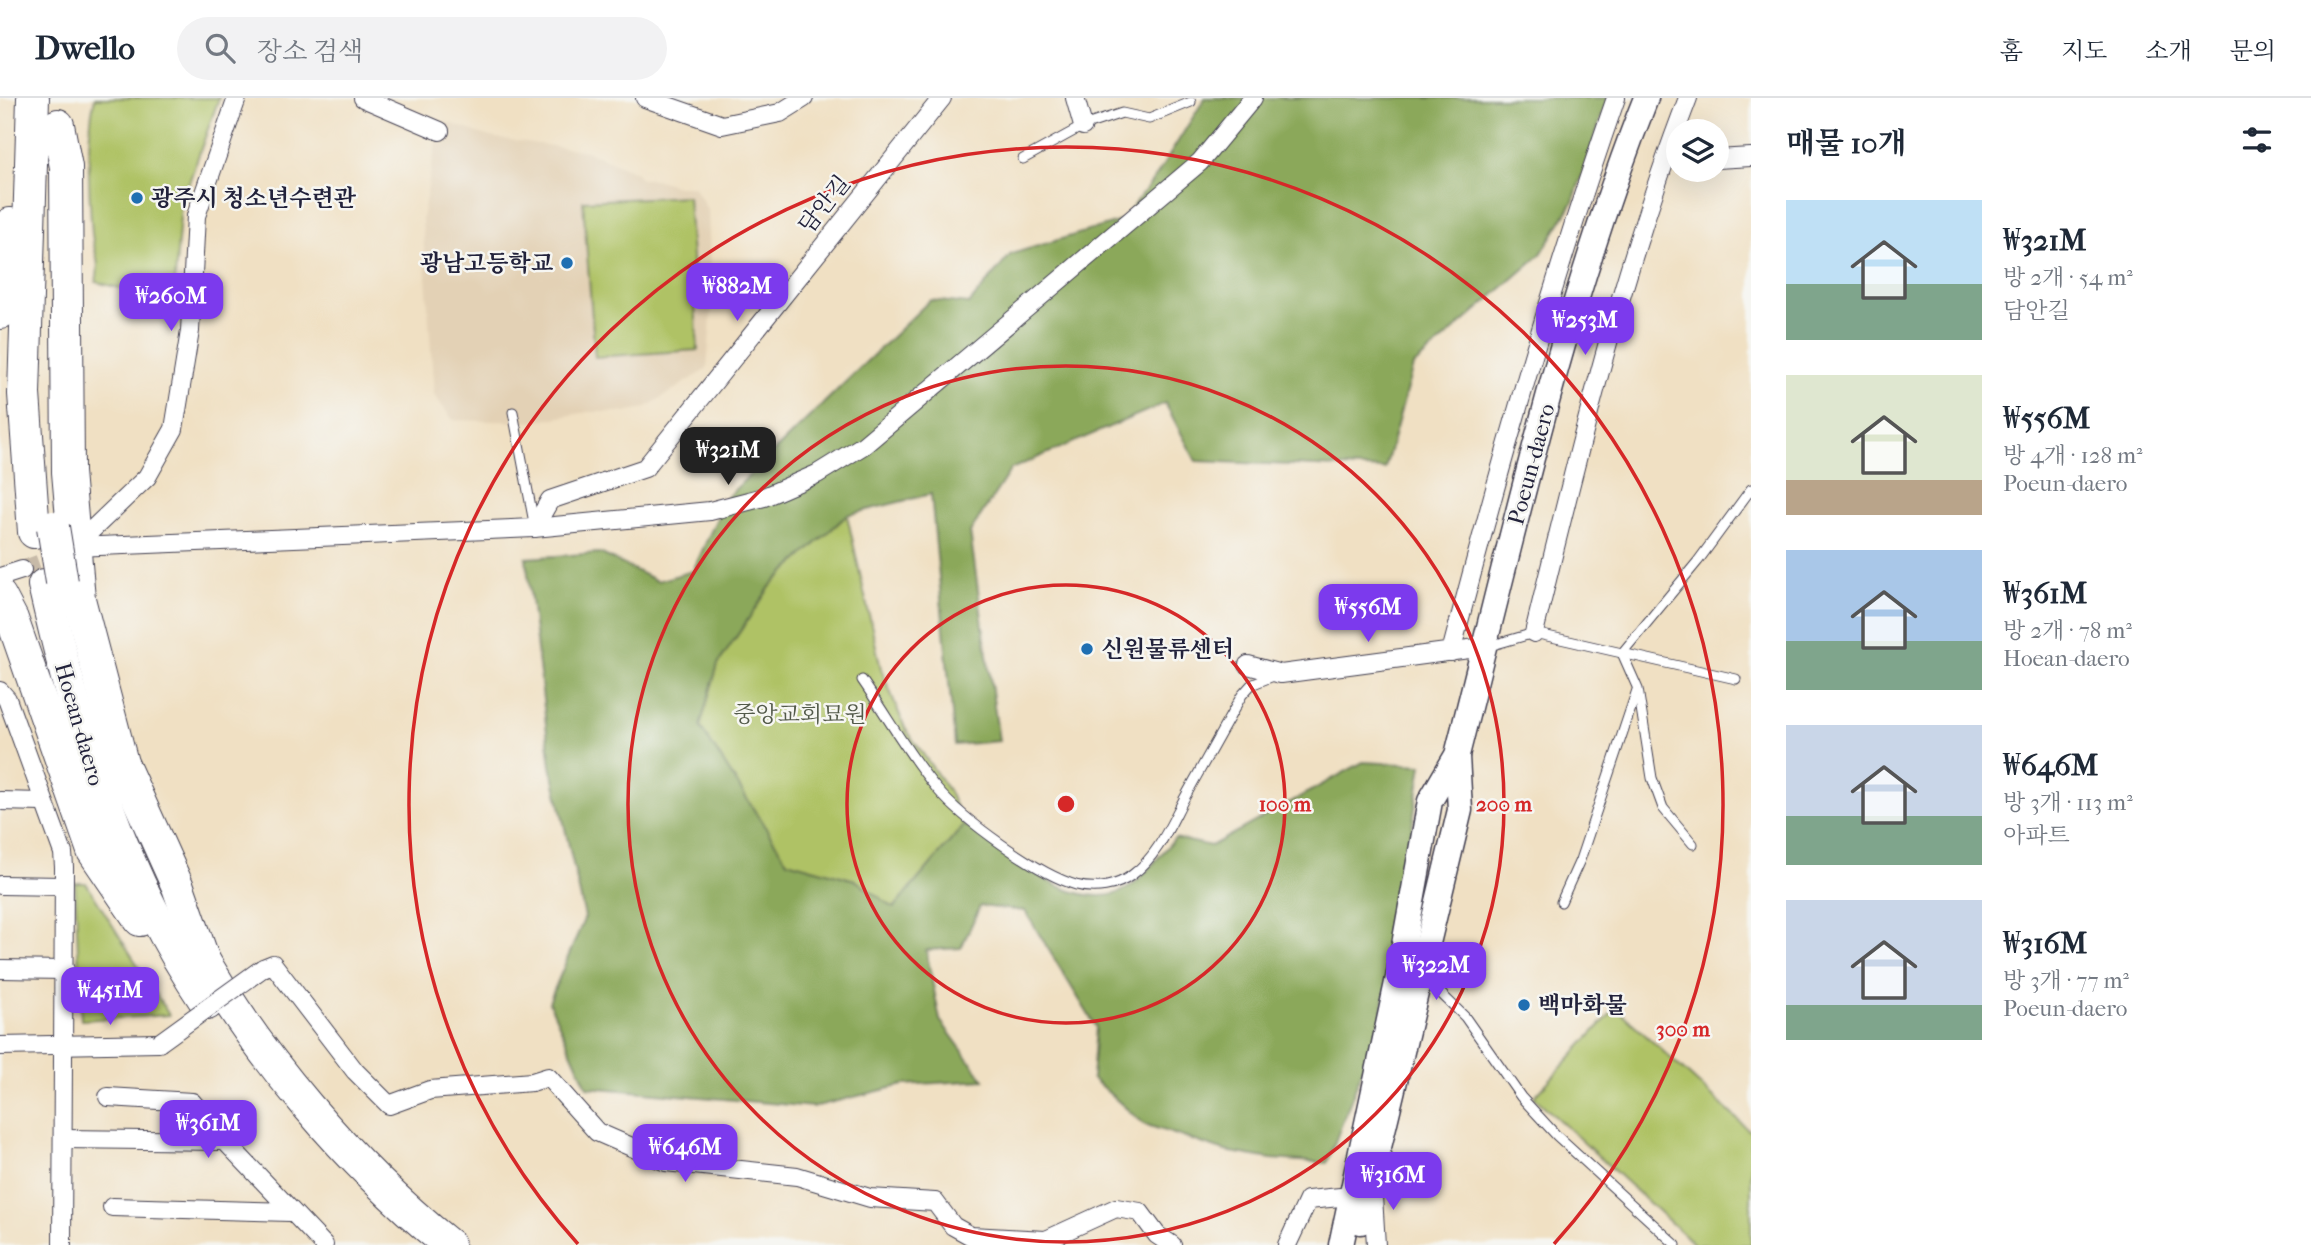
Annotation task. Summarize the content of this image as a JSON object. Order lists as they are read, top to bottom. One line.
{"streets":{"highway":["Hoean-daero"],"street":["담안길","Poeun-daero"]},"parks":["중앙교회묘원"],"places":["광주시 청소년수련관","광남고등학교","신원물류센터","백마화물"],"page":{"header":"Dwello","search":"장소 검색","nav":["홈","지도","소개","문의"],"heading":"매물 10개","list":[{"name":"₩321M","note":"방 2개 · 54 m² · 담안길"},{"name":"₩556M","note":"방 4개 · 128 m² · Poeun-daero"},{"name":"₩361M","note":"방 2개 · 78 m² · Hoean-daero"},{"name":"₩646M","note":"방 3개 · 113 m² · 아파트"},{"name":"₩316M","note":"방 3개 · 77 m² · Poeun-daero"}],"price":["₩882M","₩260M","₩253M","₩321M","₩556M","₩322M","₩451M","₩361M","₩646M","₩316M"]},"rings":["100 m","200 m","300 m"]}
